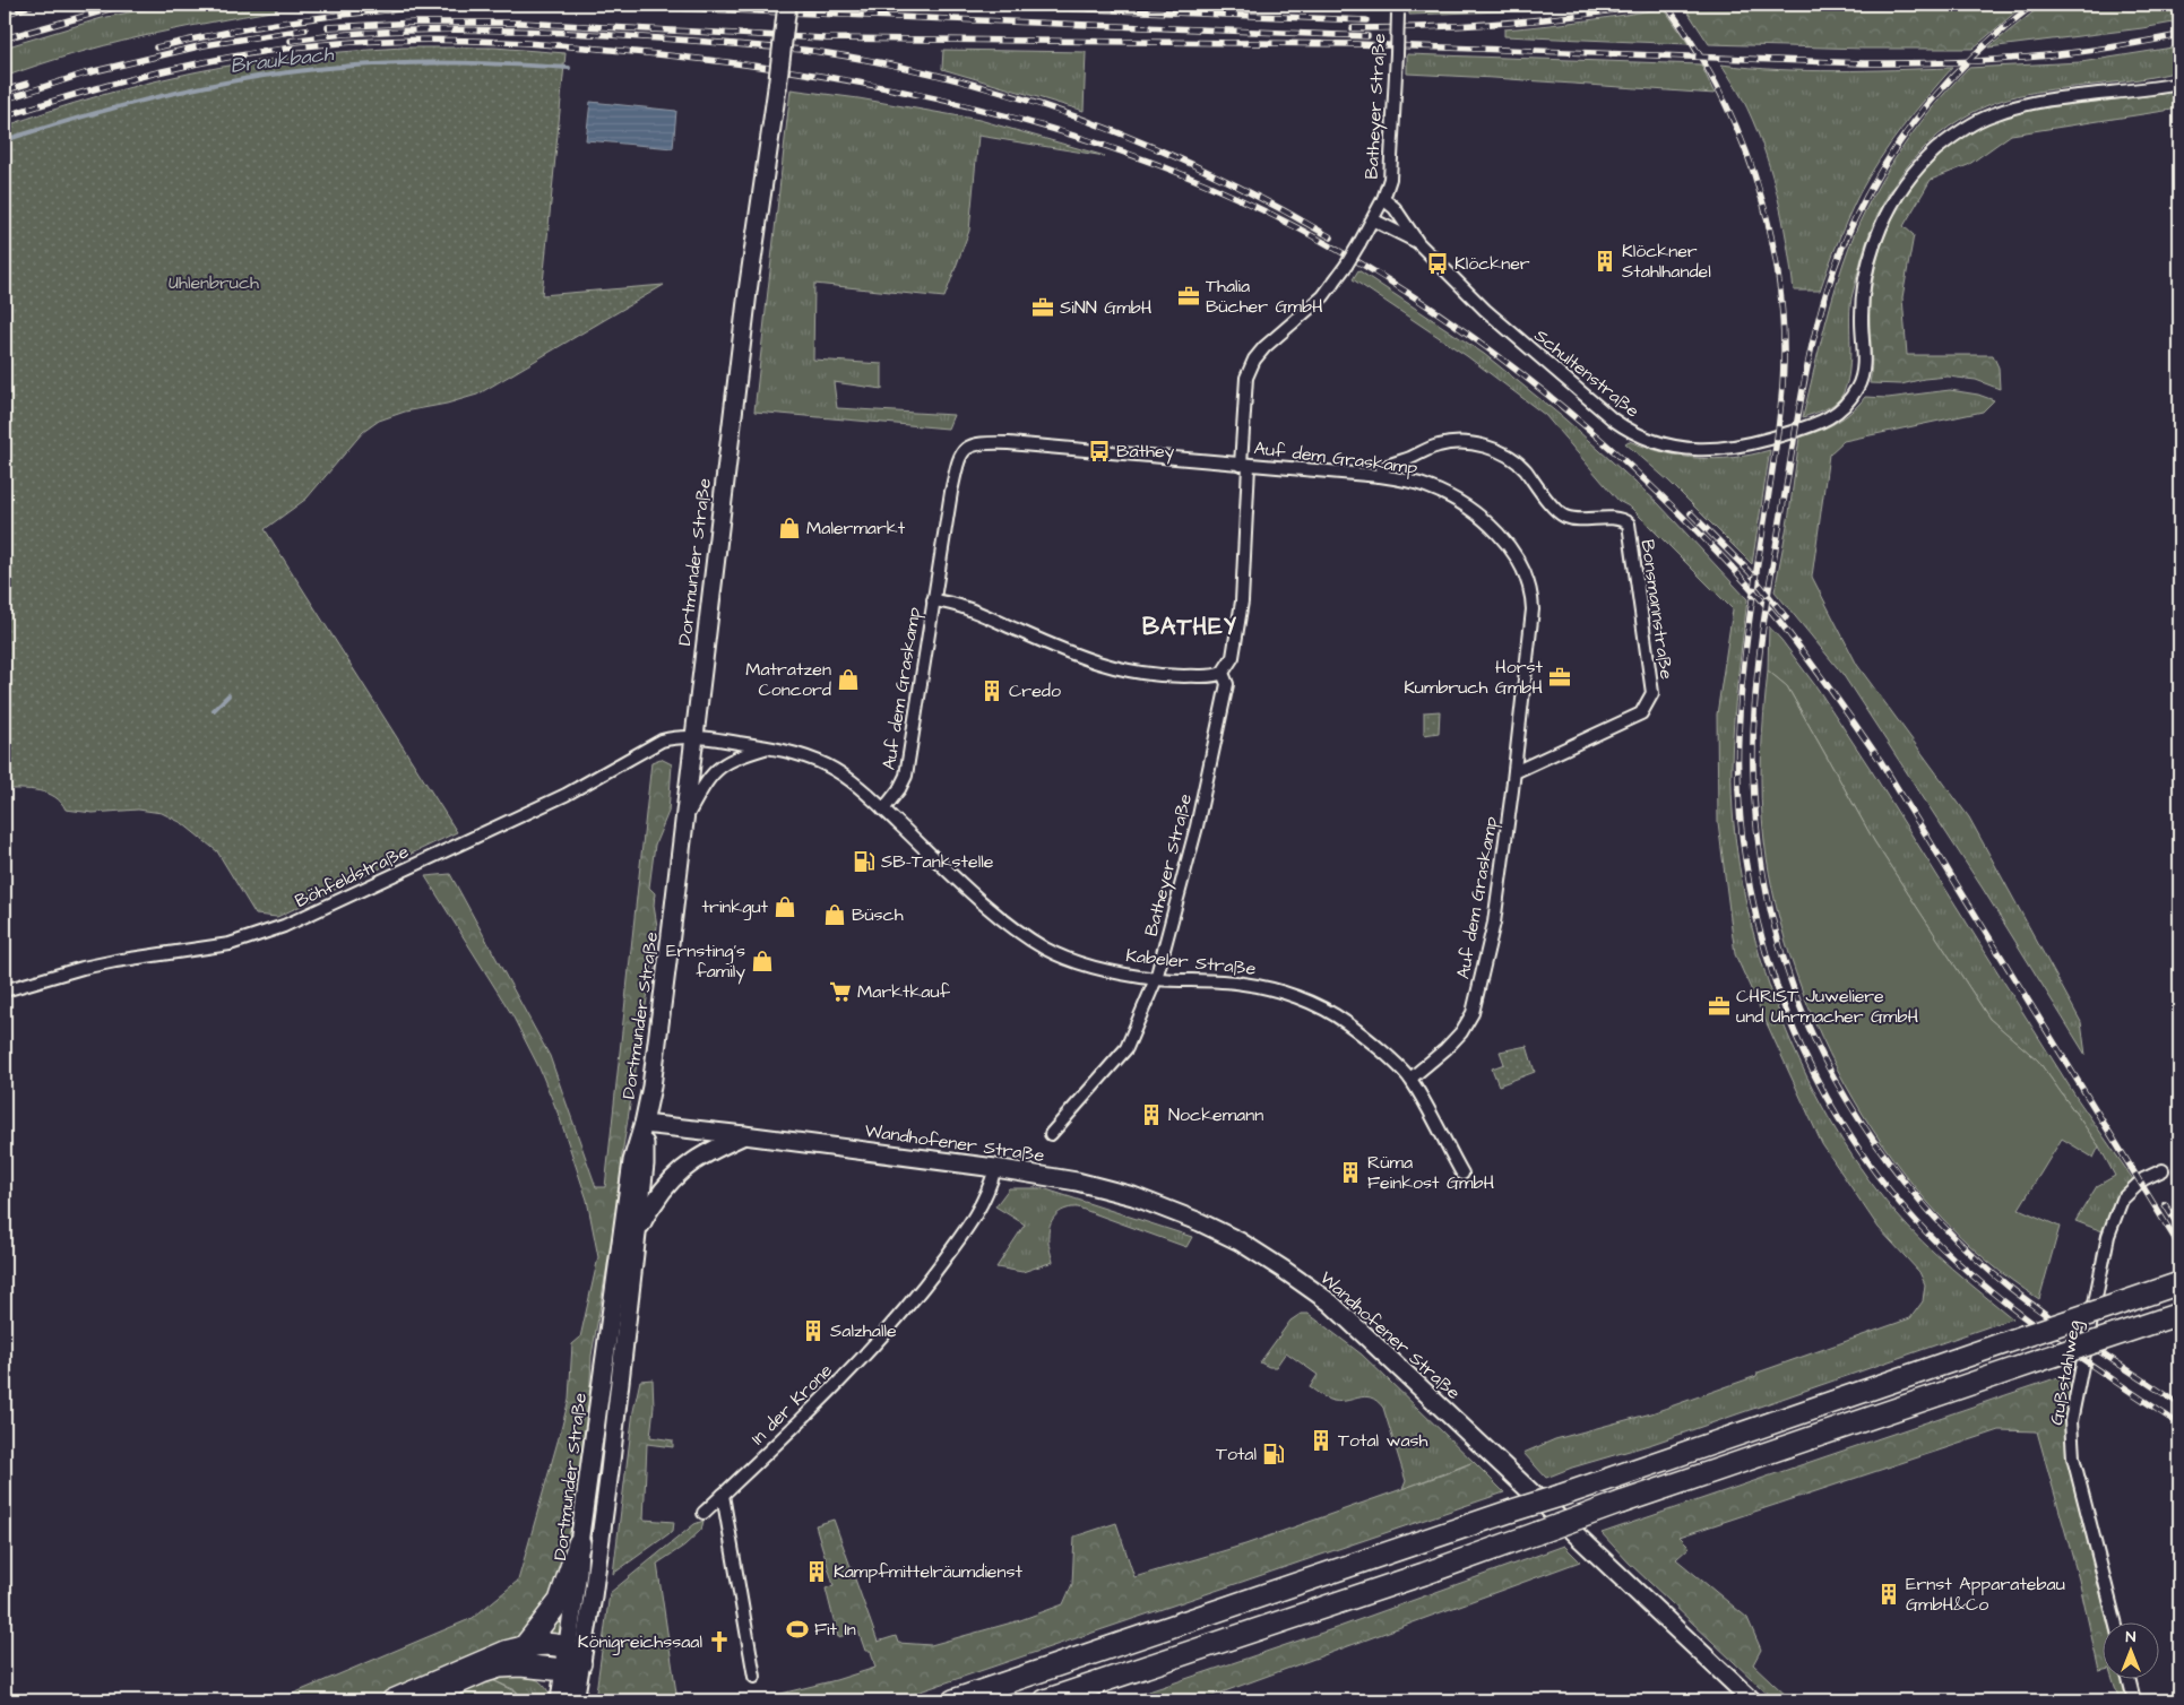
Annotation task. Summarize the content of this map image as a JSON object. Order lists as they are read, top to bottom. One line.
{"streets":{"main road":["Dortmunder Straße","Wandhofener Straße"],"street":["Batheyer Straße","Schultenstraße","Auf dem Graskamp","Bonsmannstraße","Böhfeldstraße","Kabeler Straße","Gußstahlweg","In der Krone"]},"crossings":[["Batheyer Straße","Schultenstraße"],["Batheyer Straße","Auf dem Graskamp"],["Batheyer Straße","Kabeler Straße"],["Auf dem Graskamp","Bonsmannstraße"],["Auf dem Graskamp","Kabeler Straße"],["Dortmunder Straße","Böhfeldstraße"],["Dortmunder Straße","Kabeler Straße"],["Dortmunder Straße","Wandhofener Straße"],["Böhfeldstraße","Kabeler Straße"],["Wandhofener Straße","In der Krone"]],"districts":["BATHEY"],"water":["Braukbach"],"parks":["Uhlenbruch"],"places":{"building":["Klöckner Stahlhandel","Credo","Nockemann","Rüma Feinkost GmbH","Salzhalle","Total wash","Kampfmittelräumdienst","Ernst Apparatebau GmbH&Co"],"bus stop":["Klöckner","Bathey"],"office":["Thalia Bücher GmbH","SiNN GmbH","Horst Kumbruch GmbH","CHRIST Juweliere und Uhrmacher GmbH"],"shop":["Malermarkt","Matratzen Concord","trinkgut","Büsch","Ernsting's family"],"fuel station":["SB-Tankstelle","Total"],"supermarket":["Marktkauf"],"sports":["Fit In"],"church":["Königreichssaal"]},"north":"top"}
